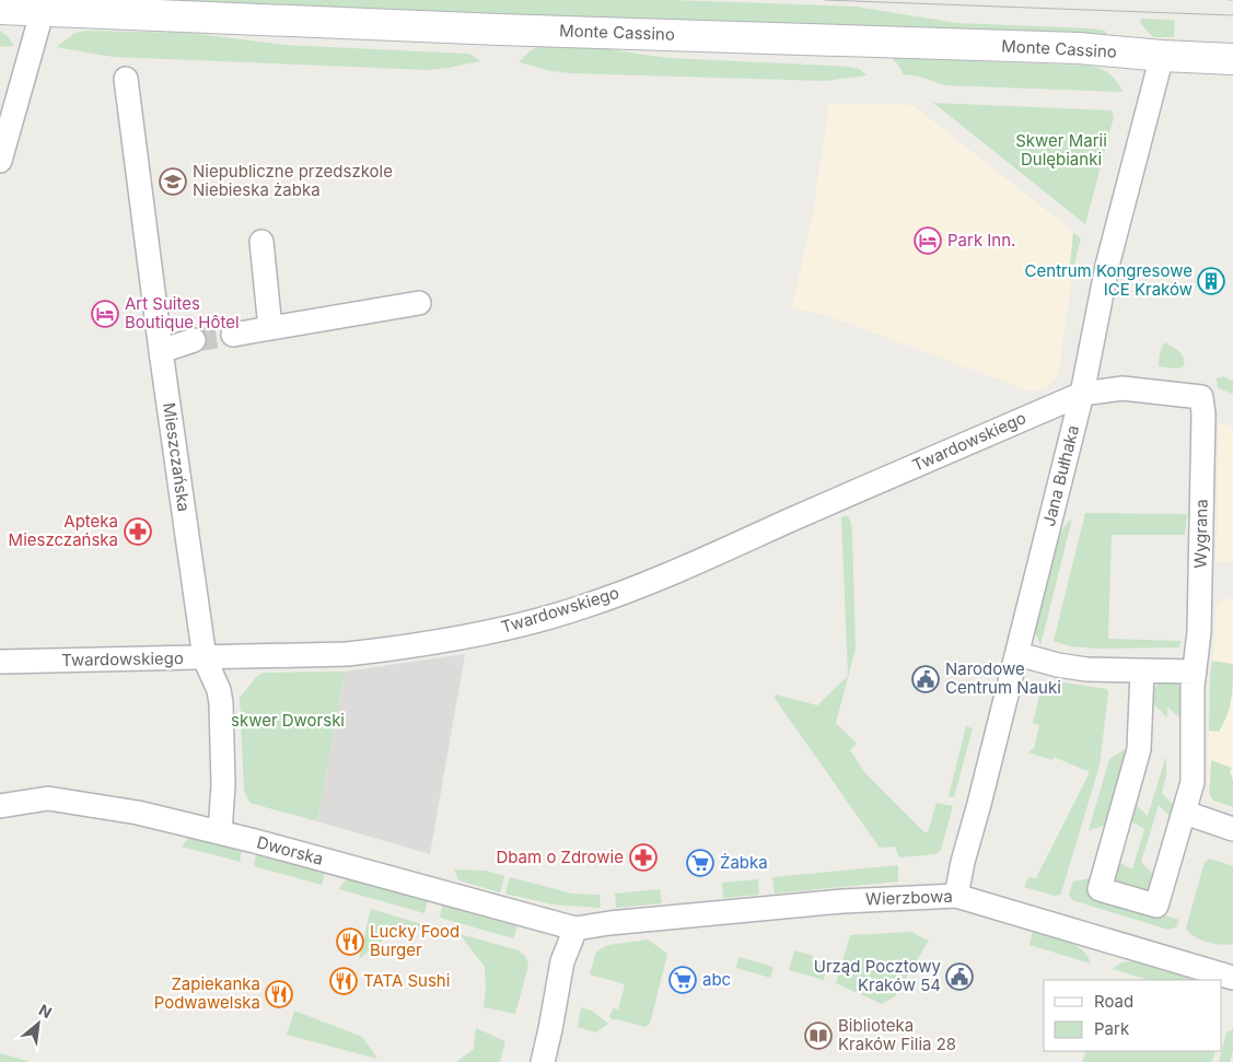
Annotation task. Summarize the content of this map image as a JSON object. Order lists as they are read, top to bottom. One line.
{"streets":{"main road":["Monte Cassino"],"street":["Twardowskiego","Mieszczańska","Jana Bułhaka","Wygrana","Dworska","Wierzbowa"]},"crossings":[["Monte Cassino","Jana Bułhaka"],["Twardowskiego","Mieszczańska"],["Twardowskiego","Jana Bułhaka"],["Twardowskiego","Wygrana"],["Mieszczańska","Dworska"],["Jana Bułhaka","Wierzbowa"],["Dworska","Wierzbowa"]],"parks":["Skwer Marii Dulębianki","skwer Dworski"],"places":{"school or university":["Niepubliczne przedszkole Niebieska żabka"],"hotel":["Park Inn.","Art Suites Boutique Hôtel"],"building":["Centrum Kongresowe ICE Kraków"],"pharmacy":["Apteka Mieszczańska","Dbam o Zdrowie"],"public building":["Narodowe Centrum Nauki","Urząd Pocztowy Kraków 54"],"supermarket":["Żabka","abc"],"restaurant":["Lucky Food Burger","TATA Sushi","Zapiekanka Podwawelska"],"library":["Biblioteka Kraków Filia 28"]},"legend":["Road","Park"],"north":"top right"}
